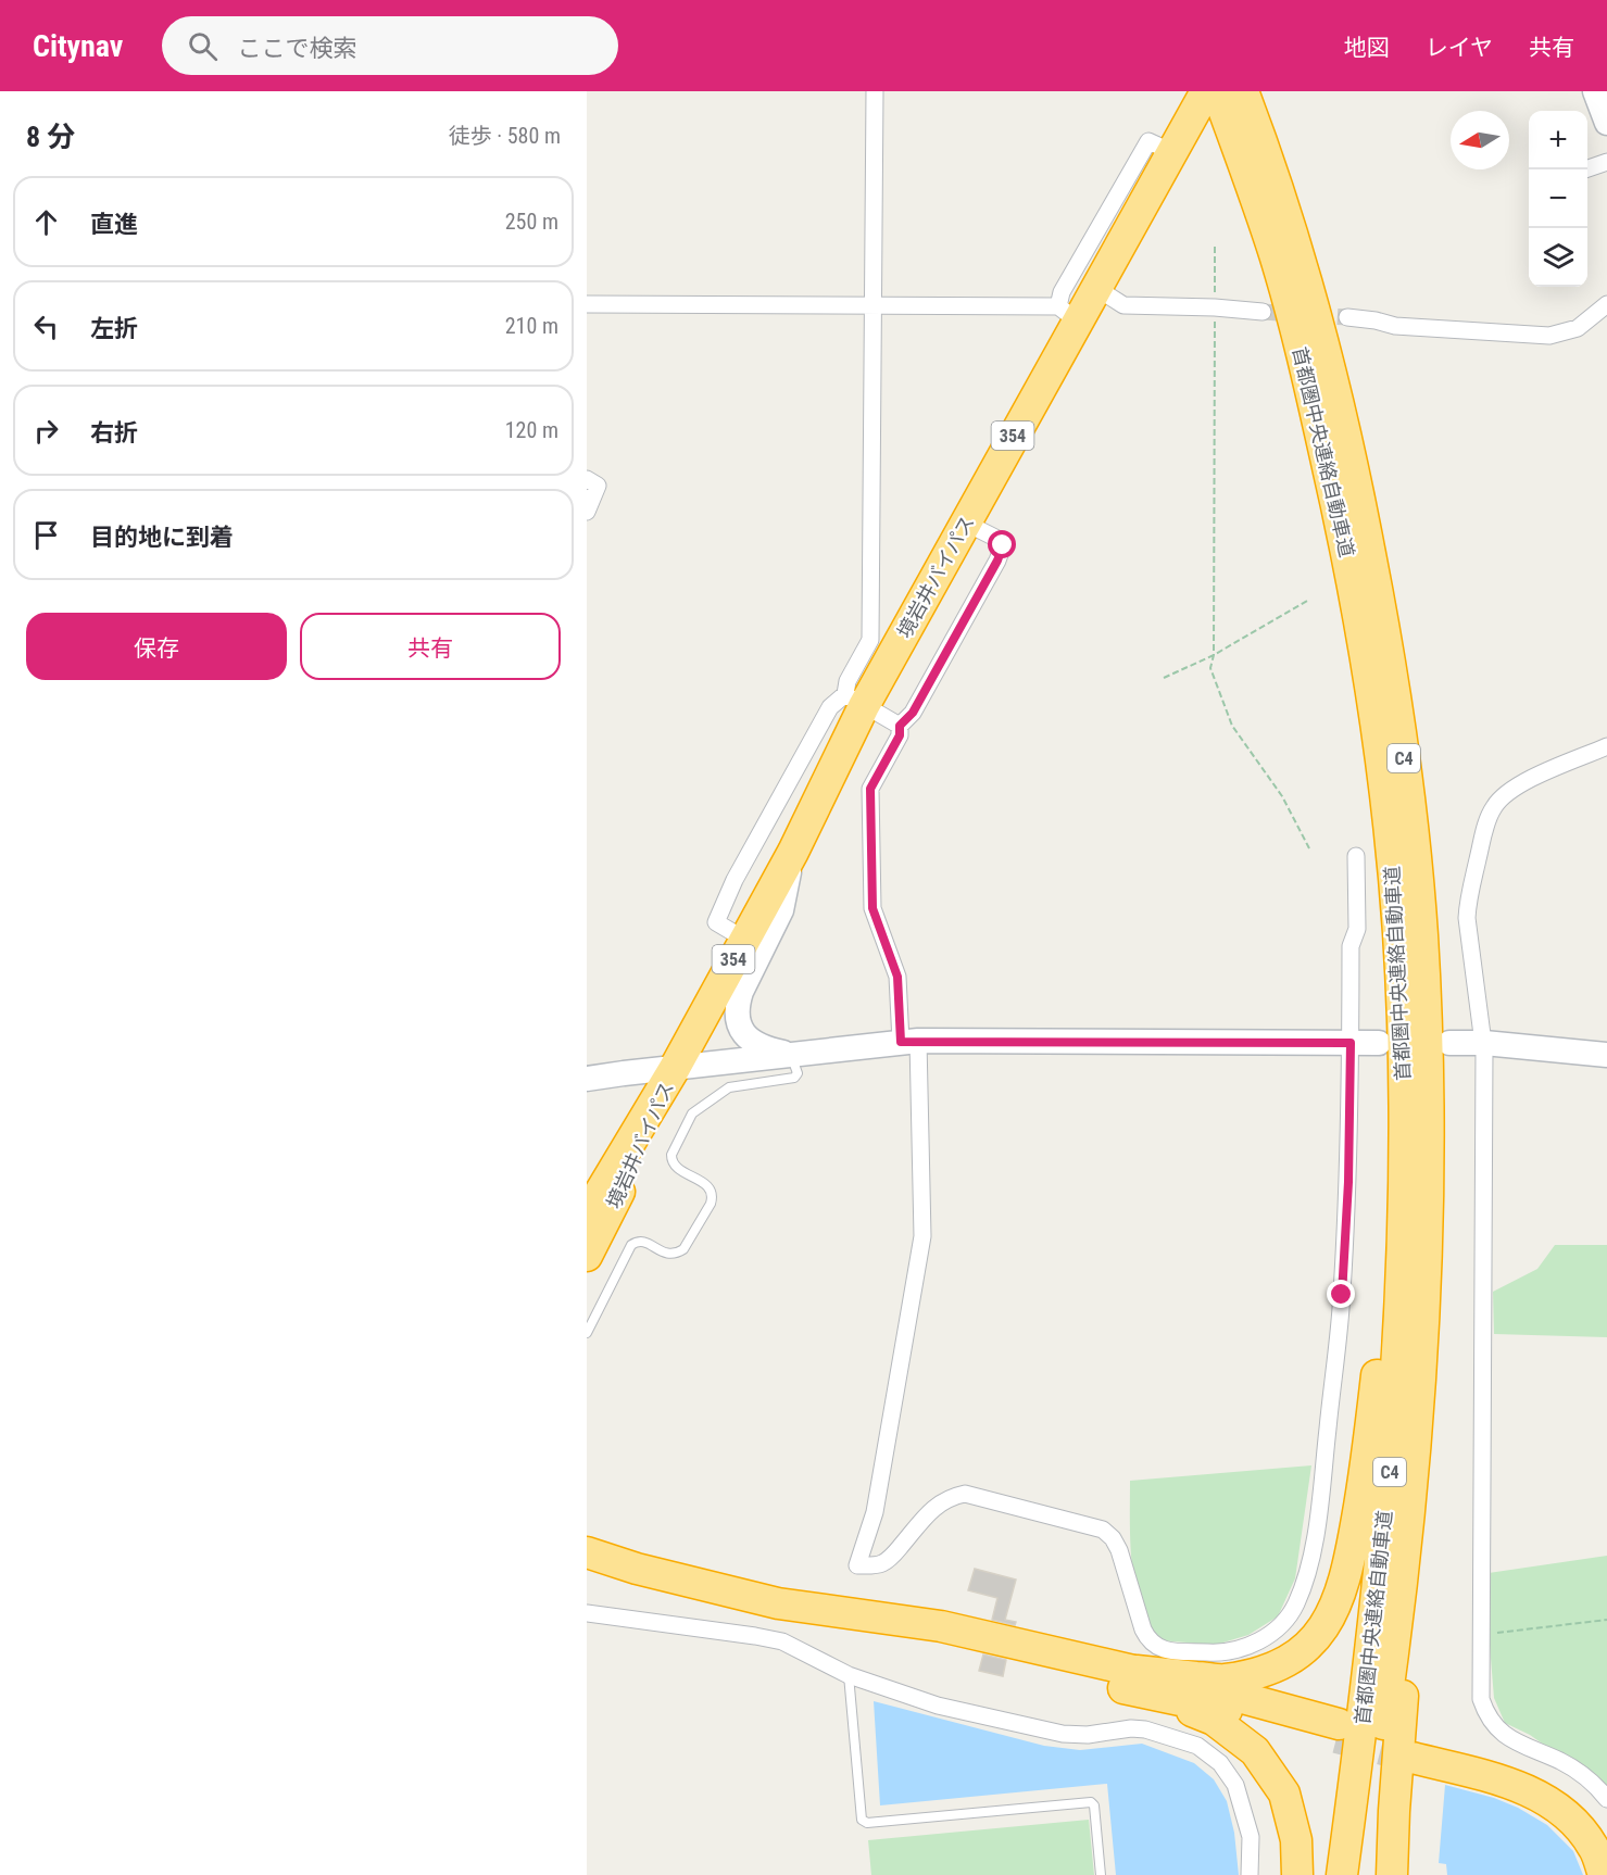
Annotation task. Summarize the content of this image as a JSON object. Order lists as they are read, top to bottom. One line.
{"streets":{"highway":["354","首都圏中央連絡自動車道","境岩井バイパス","C4"]},"north":"left","page":{"header":"Citynav","search":"ここで検索","nav":["地図","レイヤ","共有"],"heading":["8 分","徒歩 · 580 m"],"map_buttons":["+","−"],"list":[["直進","250 m"],["左折","210 m"],["右折","120 m"],"目的地に到着"],"buttons":["保存","共有"]}}
